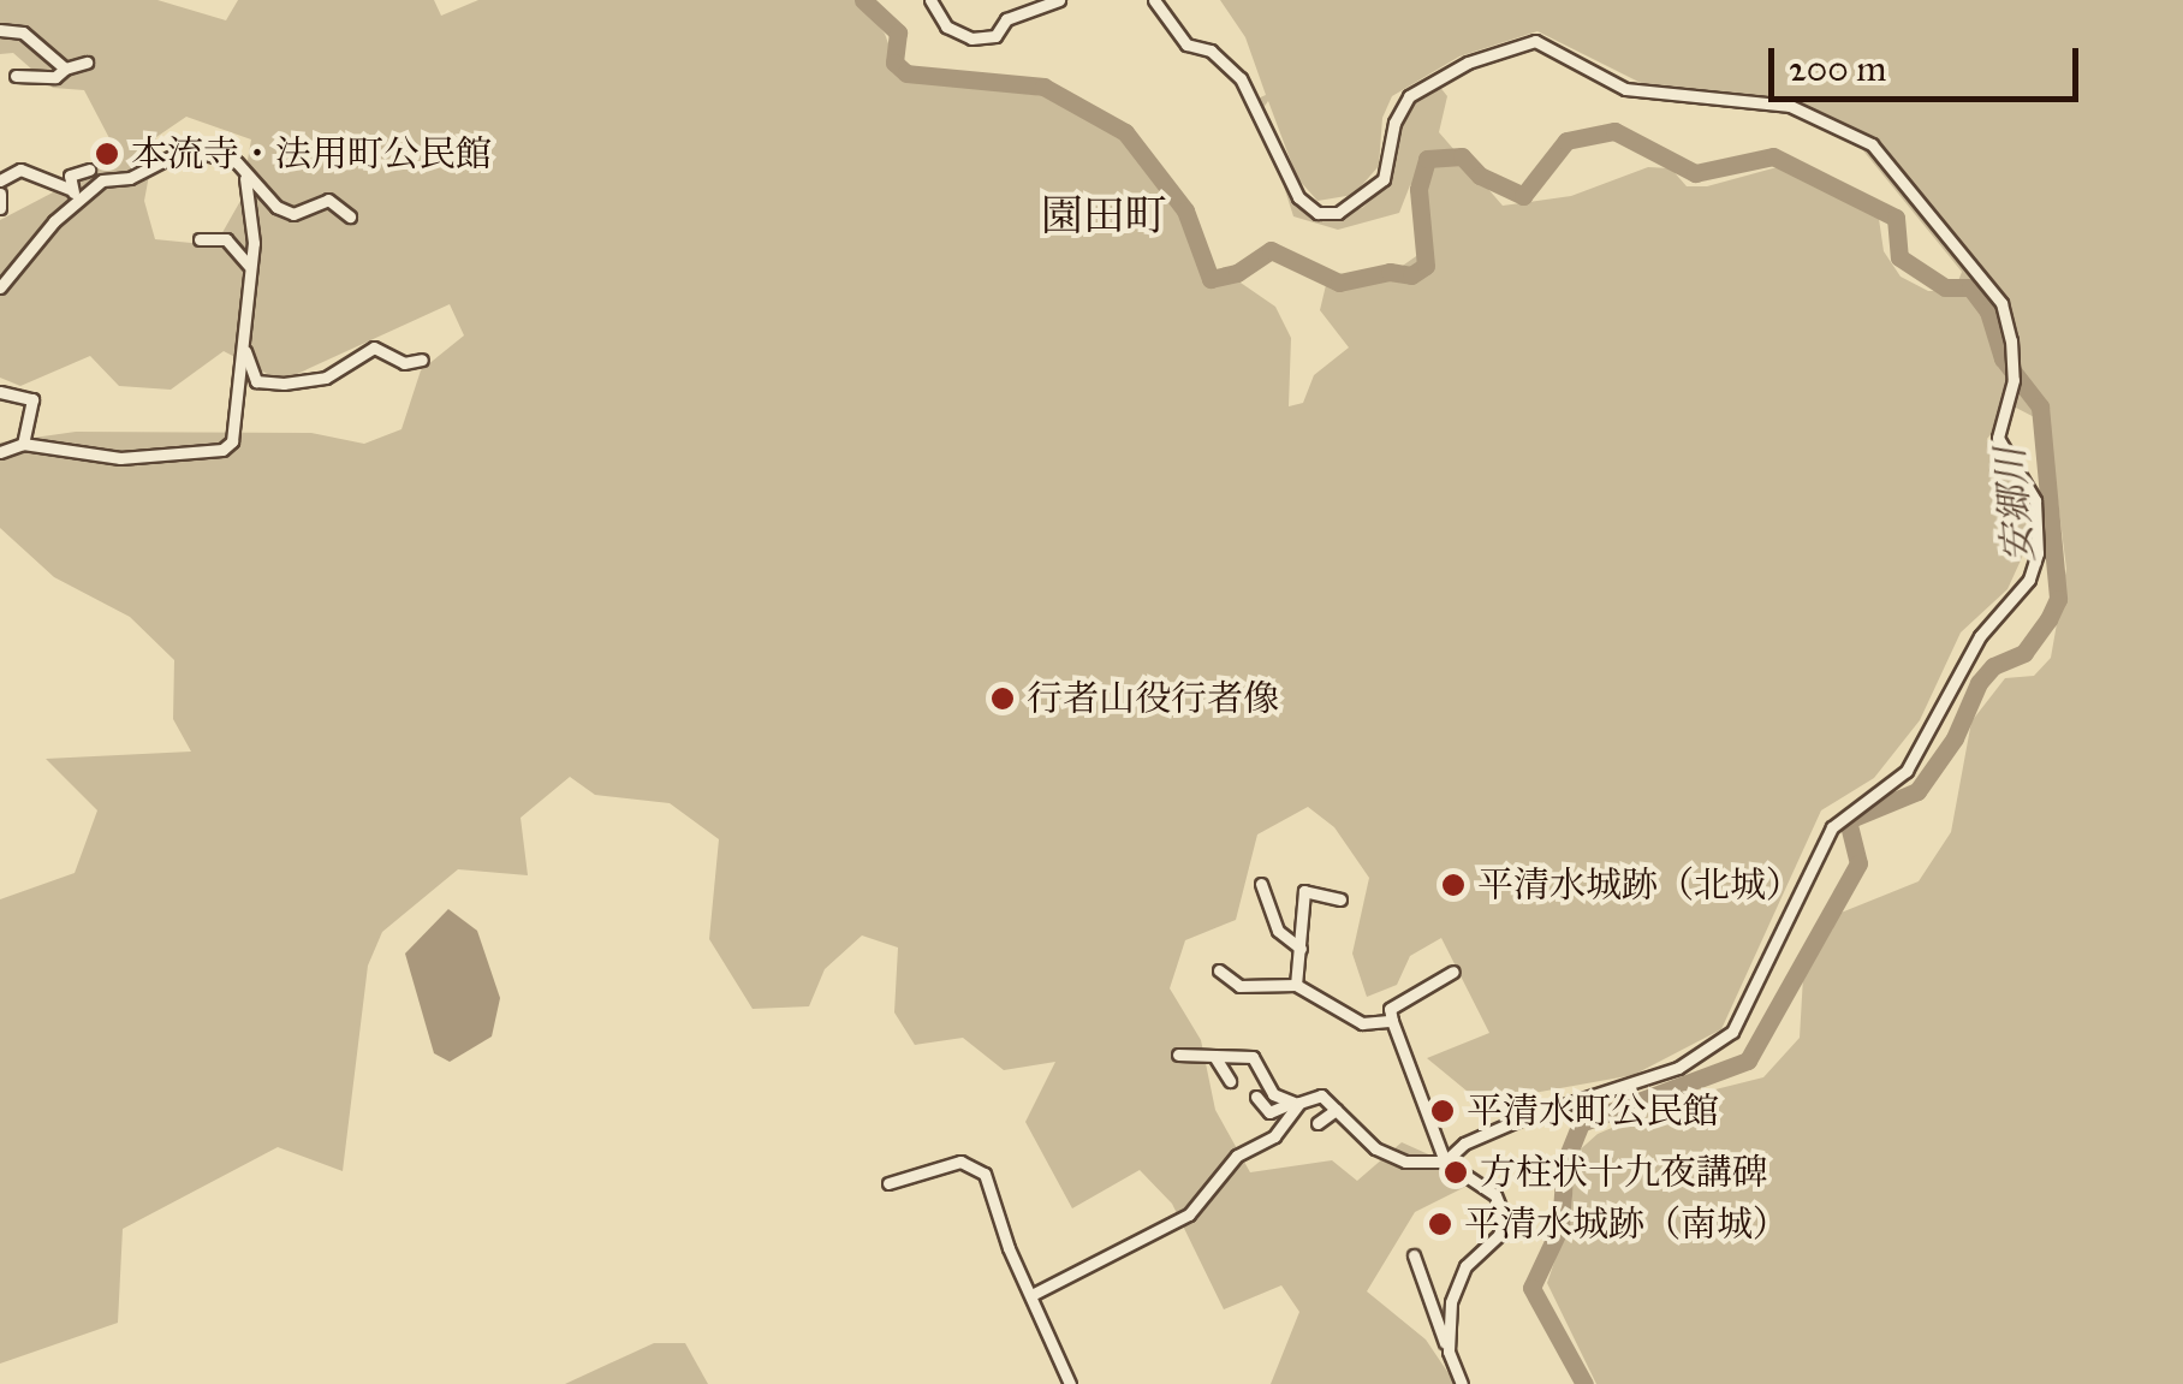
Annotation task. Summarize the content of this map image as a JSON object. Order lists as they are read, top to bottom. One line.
{"districts":["園田町"],"water":["安郷川"],"places":["本流寺・法用町公民館","行者山役行者像","平清水城跡（北城）","平清水町公民館","方柱状十九夜講碑","平清水城跡（南城）"],"scale_bar":"200 m"}
